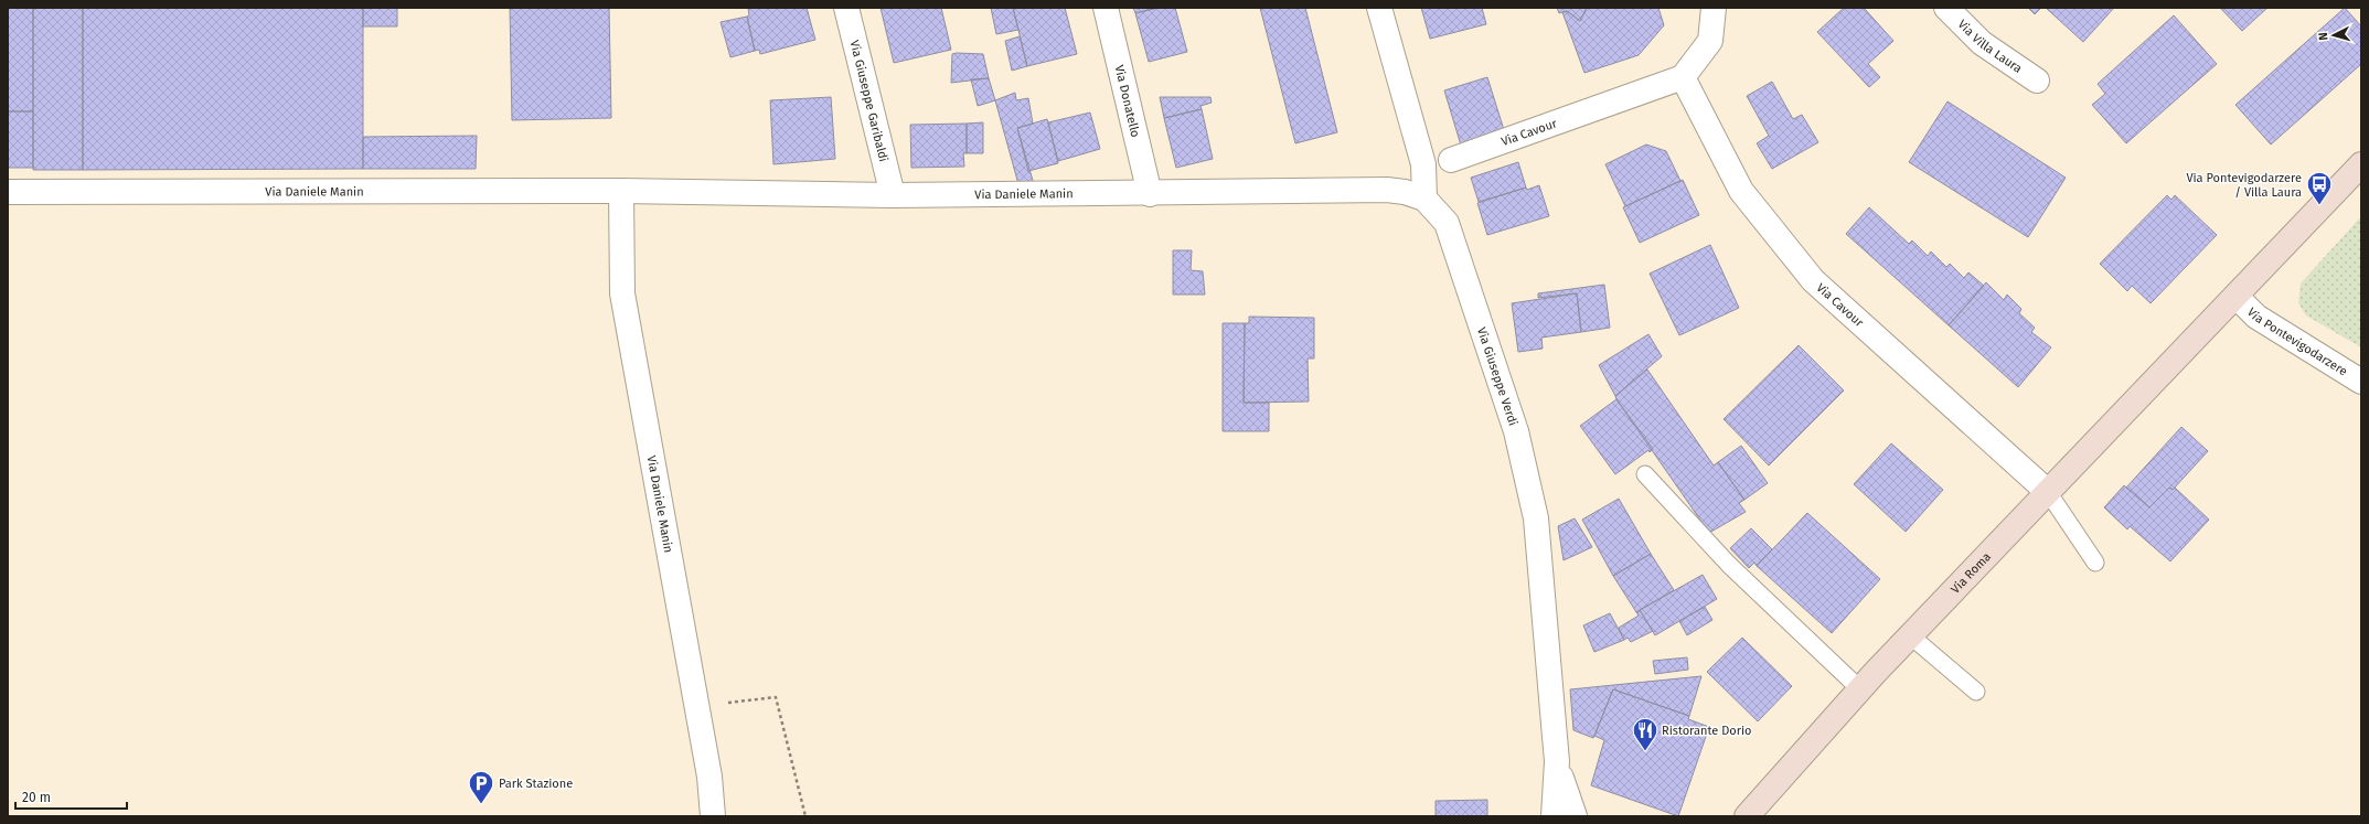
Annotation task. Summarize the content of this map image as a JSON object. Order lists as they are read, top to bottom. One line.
{"streets":{"main road":["Via Pontevigodarzere","Via Roma"],"street":["Via Villa Laura","Via Donatello","Via Giuseppe Garibaldi","Via Cavour","Via Daniele Manin","Via Giuseppe Verdi"]},"crossings":[["Via Donatello","Via Daniele Manin"],["Via Giuseppe Garibaldi","Via Daniele Manin"],["Via Cavour","Via Roma"],["Via Daniele Manin","Via Giuseppe Verdi"],["Via Pontevigodarzere","Via Roma"]],"places":{"bus stop":["Via Pontevigodarzere / Villa Laura"],"restaurant":["Ristorante Dorio"],"parking":["Park Stazione"]},"scale_bar":"20 m","north":"left"}
